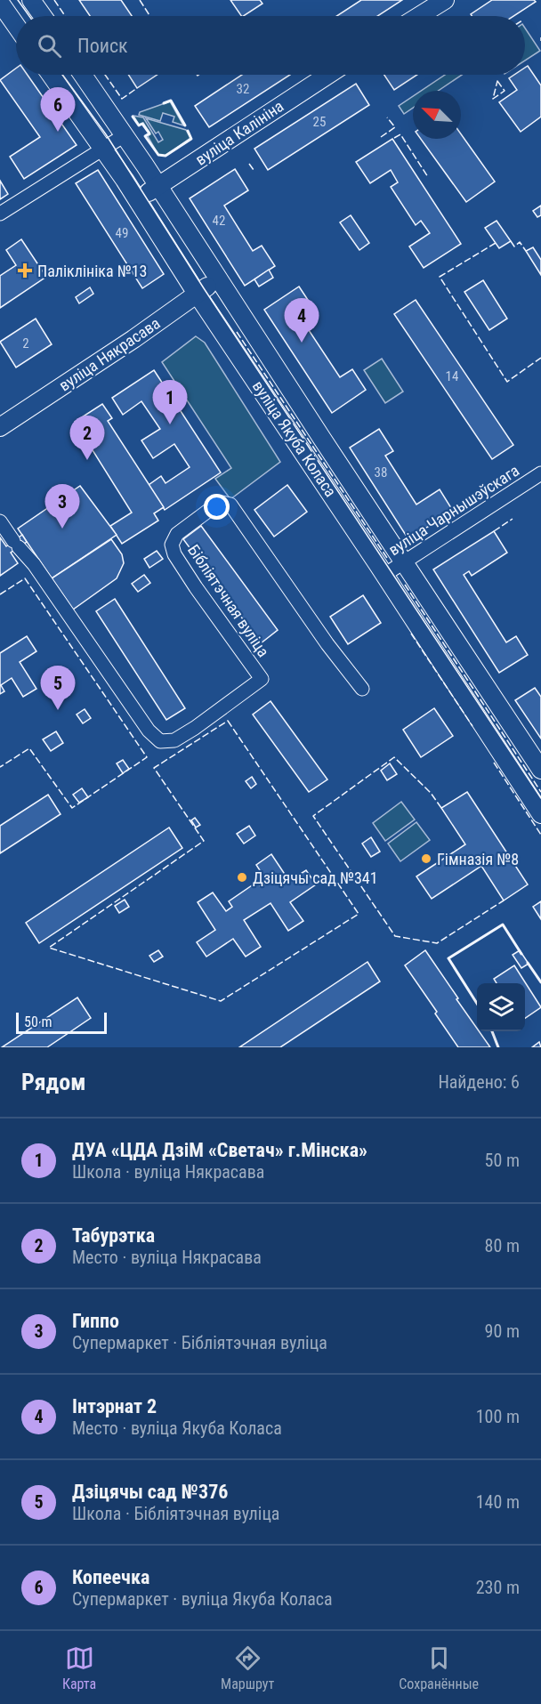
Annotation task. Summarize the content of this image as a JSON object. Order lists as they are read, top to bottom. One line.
{"streets":{"main road":["вуліца Калініна","вуліца Някрасава","вуліца Якуба Коласа"],"street":["вуліца Чарнышэўскага","Бібліятэчная вуліца"]},"crossings":[["вуліца Калініна","вуліца Якуба Коласа"],["вуліца Някрасава","вуліца Якуба Коласа"],["вуліца Якуба Коласа","вуліца Чарнышэўскага"]],"places":{"health":["Паліклініка №13"],"other":["Гімназія №8","Дзіцячы сад №341"]},"house_numbers":["32","25","42","49","2","14","38"],"scale_bar":"50 m","north":"top left","page":{"search":"Поиск","pins":["6","4","1","2","3","5"],"scale":"50 m","heading":["Рядом","Найдено: 6"],"list":[{"mark":"1","name":"ДУА «ЦДА ДзіМ «Светач» г.Мінска»","note":"Школа · вуліца Някрасава","value":"50 m"},{"mark":"2","name":"Табурэтка","note":"Место · вуліца Някрасава","value":"80 m"},{"mark":"3","name":"Гиппо","note":"Супермаркет · Бібліятэчная вуліца","value":"90 m"},{"mark":"4","name":"Інтэрнат 2","note":"Место · вуліца Якуба Коласа","value":"100 m"},{"mark":"5","name":"Дзіцячы сад №376","note":"Школа · Бібліятэчная вуліца","value":"140 m"},{"mark":"6","name":"Копеечка","note":"Супермаркет · вуліца Якуба Коласа","value":"230 m"}],"nav":["Карта","Маршрут","Сохранённые"]}}
